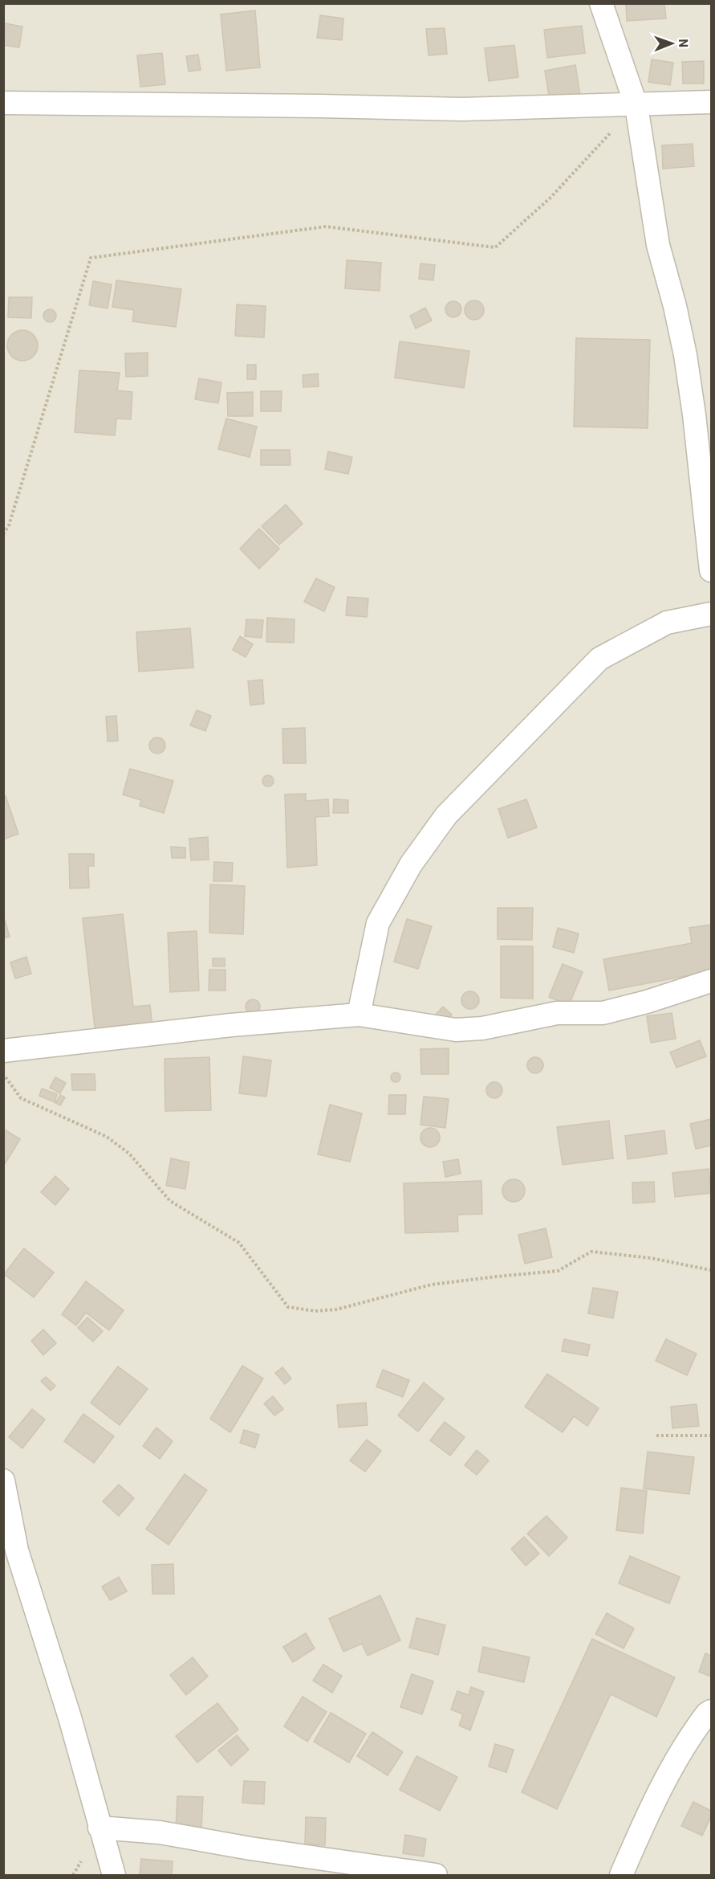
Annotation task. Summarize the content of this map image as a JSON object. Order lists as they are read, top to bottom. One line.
{"north":"right"}
